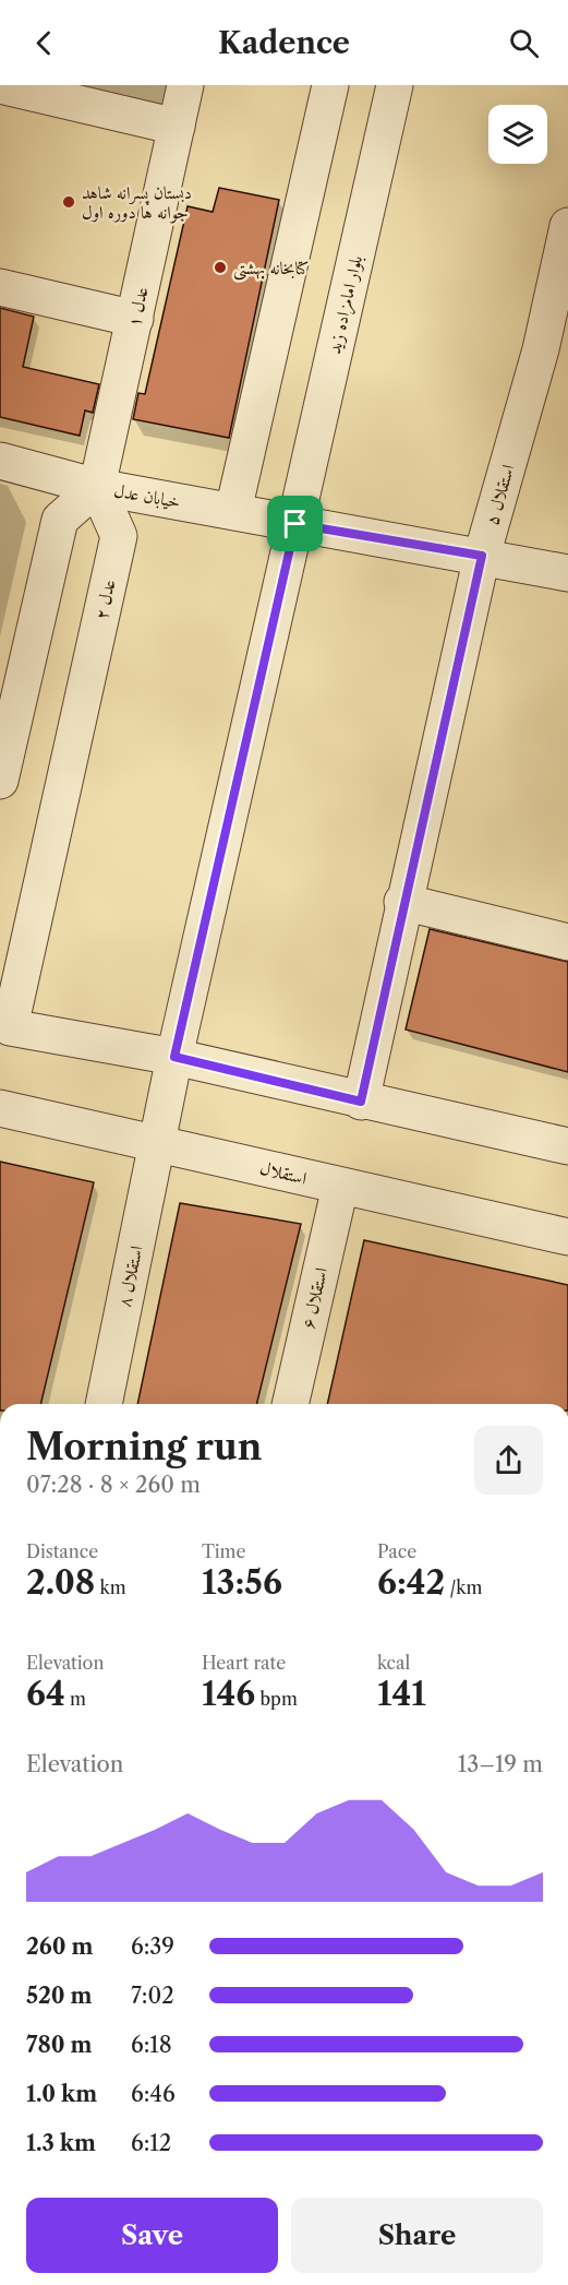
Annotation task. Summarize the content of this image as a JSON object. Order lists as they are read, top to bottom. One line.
{"streets":{"street":["بلوار امامزاده زید","عدل ۱","استقلال ۵","خیابان عدل","عدل ۲","استقلال","استقلال ۸","استقلال ۶"]},"crossings":[["بلوار امامزاده زید","خیابان عدل"],["بلوار امامزاده زید","عدل ۲"],["بلوار امامزاده زید","استقلال ۸"],["عدل ۱","خیابان عدل"],["عدل ۱","عدل ۲"],["استقلال ۵","خیابان عدل"],["خیابان عدل","عدل ۲"],["عدل ۲","استقلال ۸"],["استقلال","استقلال ۸"],["استقلال","استقلال ۶"]],"places":["دبستان پسرانه شاهد جوانه ها دوره اول","کتابخانه بهشتی"],"page":{"header":"Kadence","heading":["Morning run","07:28 · 8 × 260 m"],"stats":[["Distance","2.08 km"],["Time","13:56"],["Pace","6:42 /km"],["Elevation","64 m"],["Heart rate","146 bpm"],["kcal","141"]],"chart":["Elevation","13–19 m"],"list":[{"name":"260 m","note":"6:39"},{"name":"520 m","note":"7:02"},{"name":"780 m","note":"6:18"},{"name":"1.0 km","note":"6:46"},{"name":"1.3 km","note":"6:12"}],"buttons":["Save","Share"]}}
